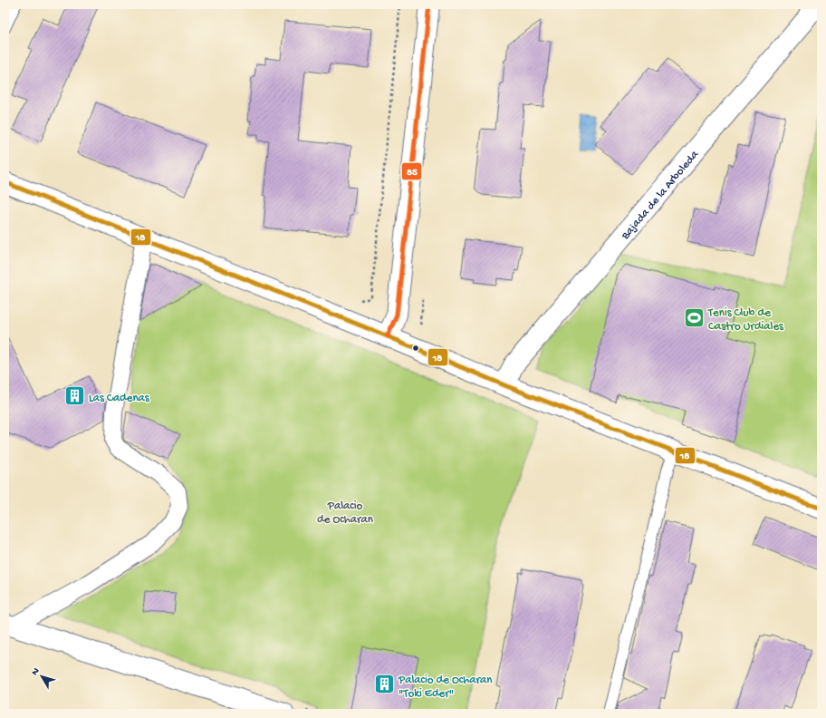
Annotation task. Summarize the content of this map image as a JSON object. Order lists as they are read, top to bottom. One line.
{"streets":{"main road":["Bajada de la Arboleda"]},"parks":["Palacio de Ocharan"],"places":{"sports":["Tenis Club de Castro Urdiales"],"building":["Las Cadenas","Palacio de Ocharan \"Toki Eder\""]},"lines":["transit line 85","transit line 18"],"north":"top left"}
